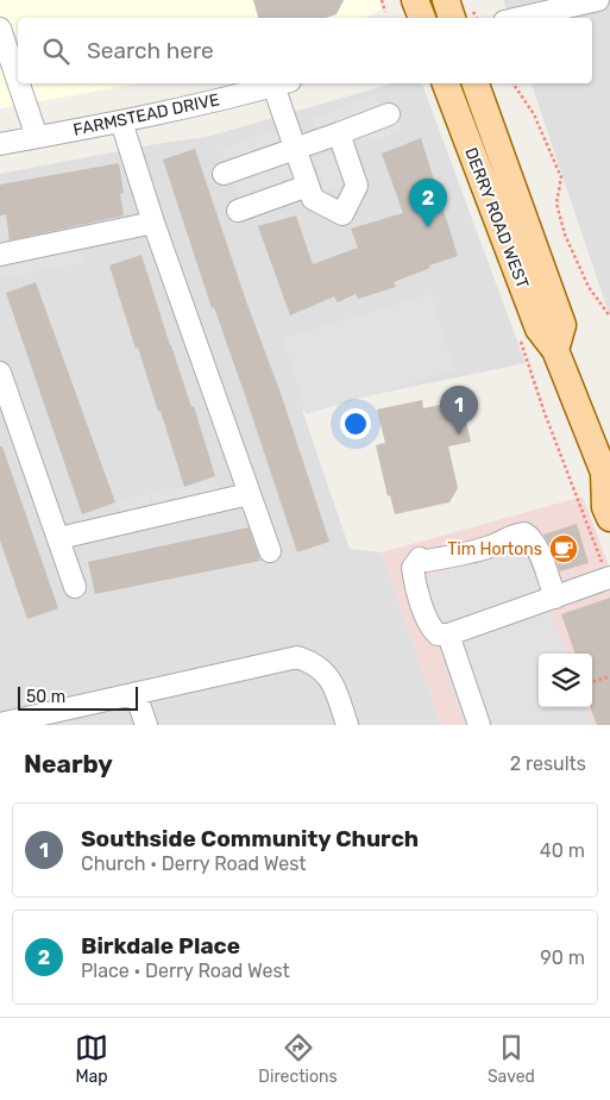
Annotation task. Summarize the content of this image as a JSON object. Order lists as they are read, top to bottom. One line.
{"streets":{"main road":["DERRY ROAD WEST"],"street":["FARMSTEAD DRIVE"]},"places":{"cafe":["Tim Hortons"]},"scale_bar":"50 m","page":{"search":"Search here","pins":["2","1"],"scale":"50 m","heading":["Nearby","2 results"],"list":[{"mark":"1","name":"Southside Community Church","note":"Church · Derry Road West","value":"40 m"},{"mark":"2","name":"Birkdale Place","note":"Place · Derry Road West","value":"90 m"}],"nav":["Map","Directions","Saved"]}}
